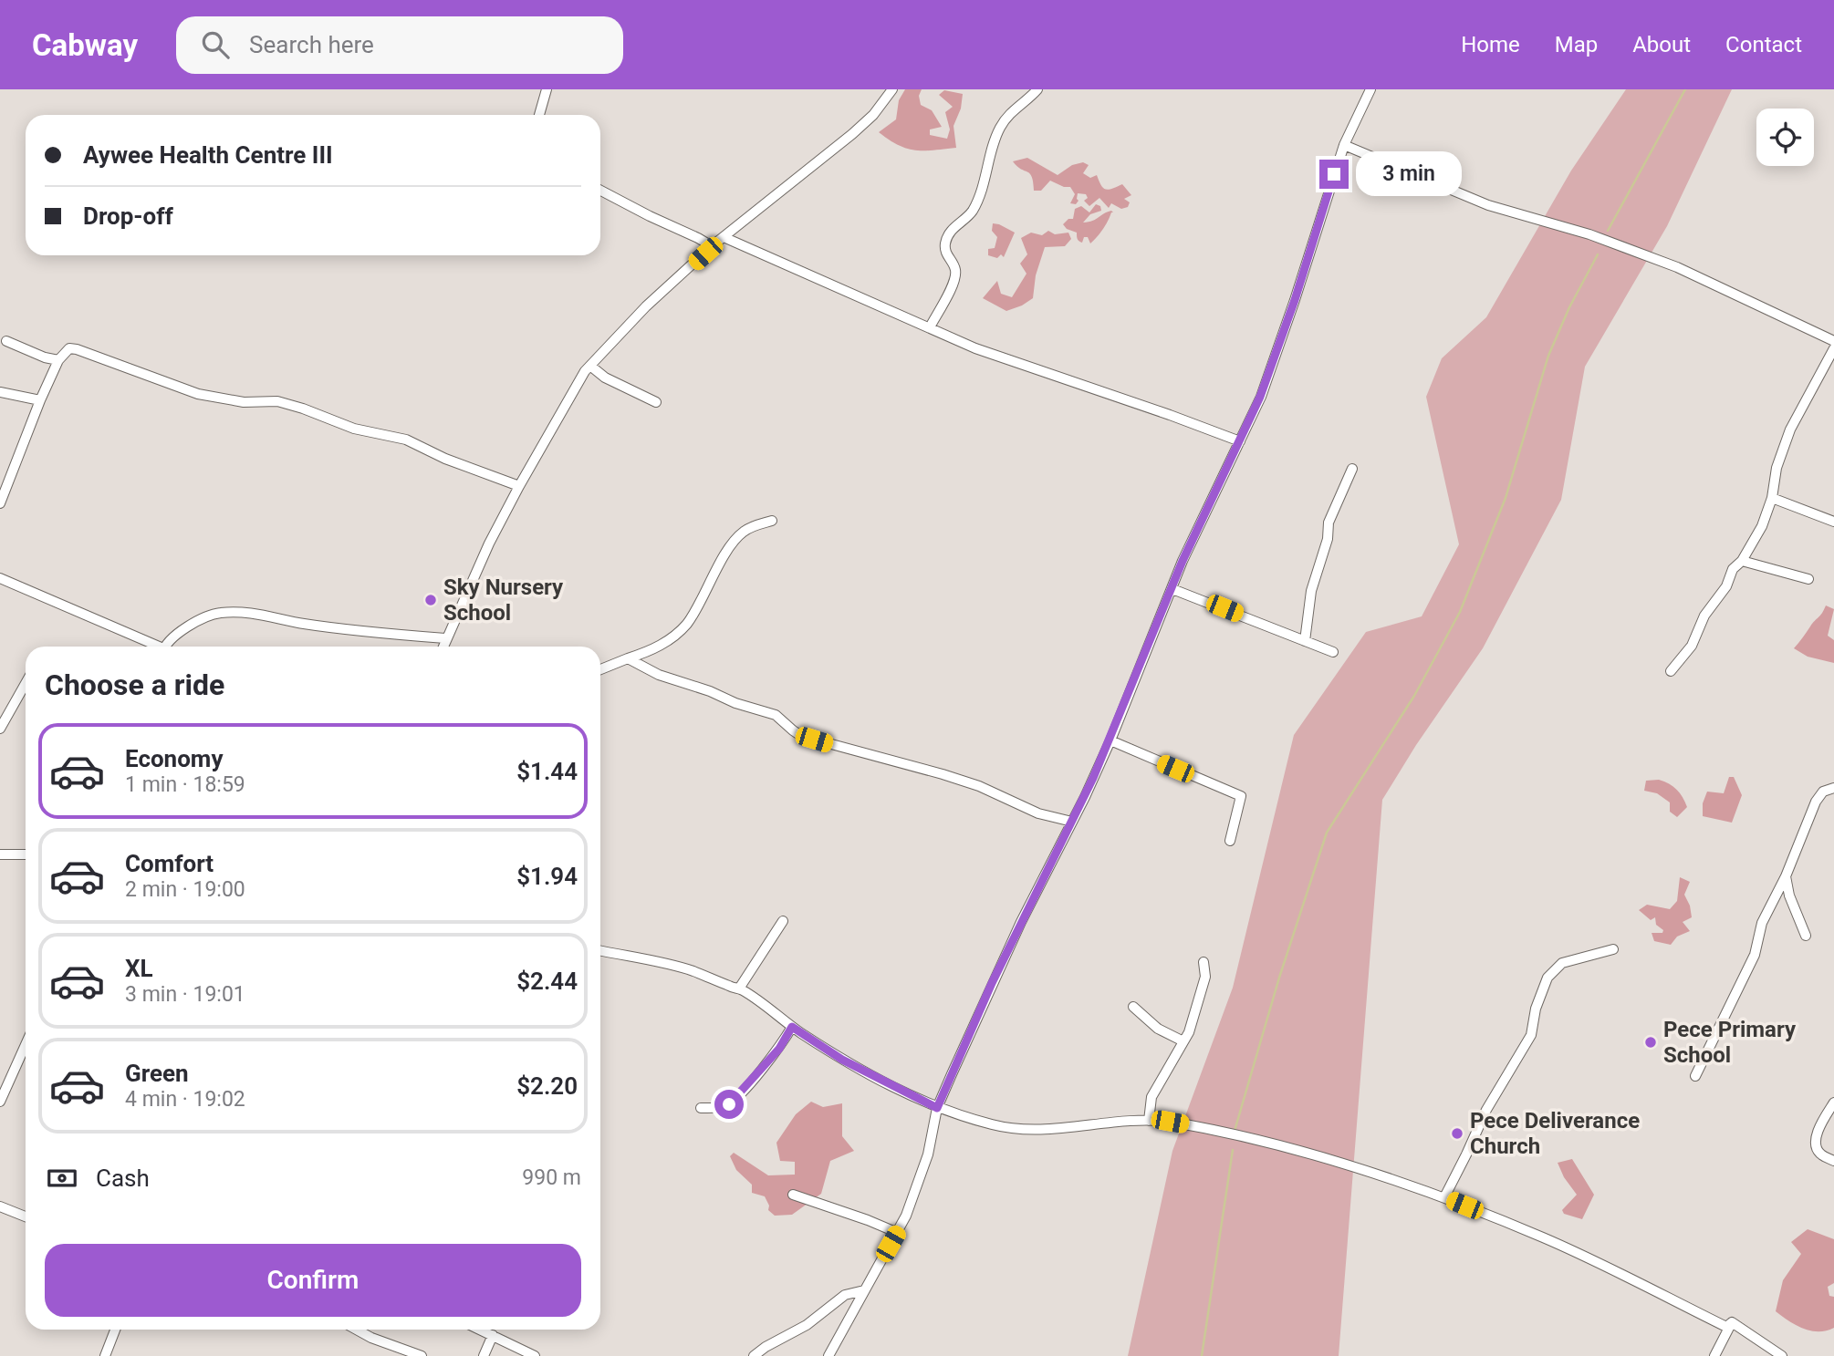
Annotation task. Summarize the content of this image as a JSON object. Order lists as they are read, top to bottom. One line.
{"places":["Sky Nursery School","Pece Primary School","Pece Deliverance Church"],"page":{"header":"Cabway","search":"Search here","nav":["Home","Map","About","Contact"],"banner":["Aywee Health Centre III","Drop-off"],"bubble":"3 min","heading":"Choose a ride","list":[{"name":"Economy","note":"1 min · 18:59","value":"$1.44"},{"name":"Comfort","note":"2 min · 19:00","value":"$1.94"},{"name":"XL","note":"3 min · 19:01","value":"$2.44"},{"name":"Green","note":"4 min · 19:02","value":"$2.20"}],"pay":["Cash","990 m"],"buttons":"Confirm"}}
